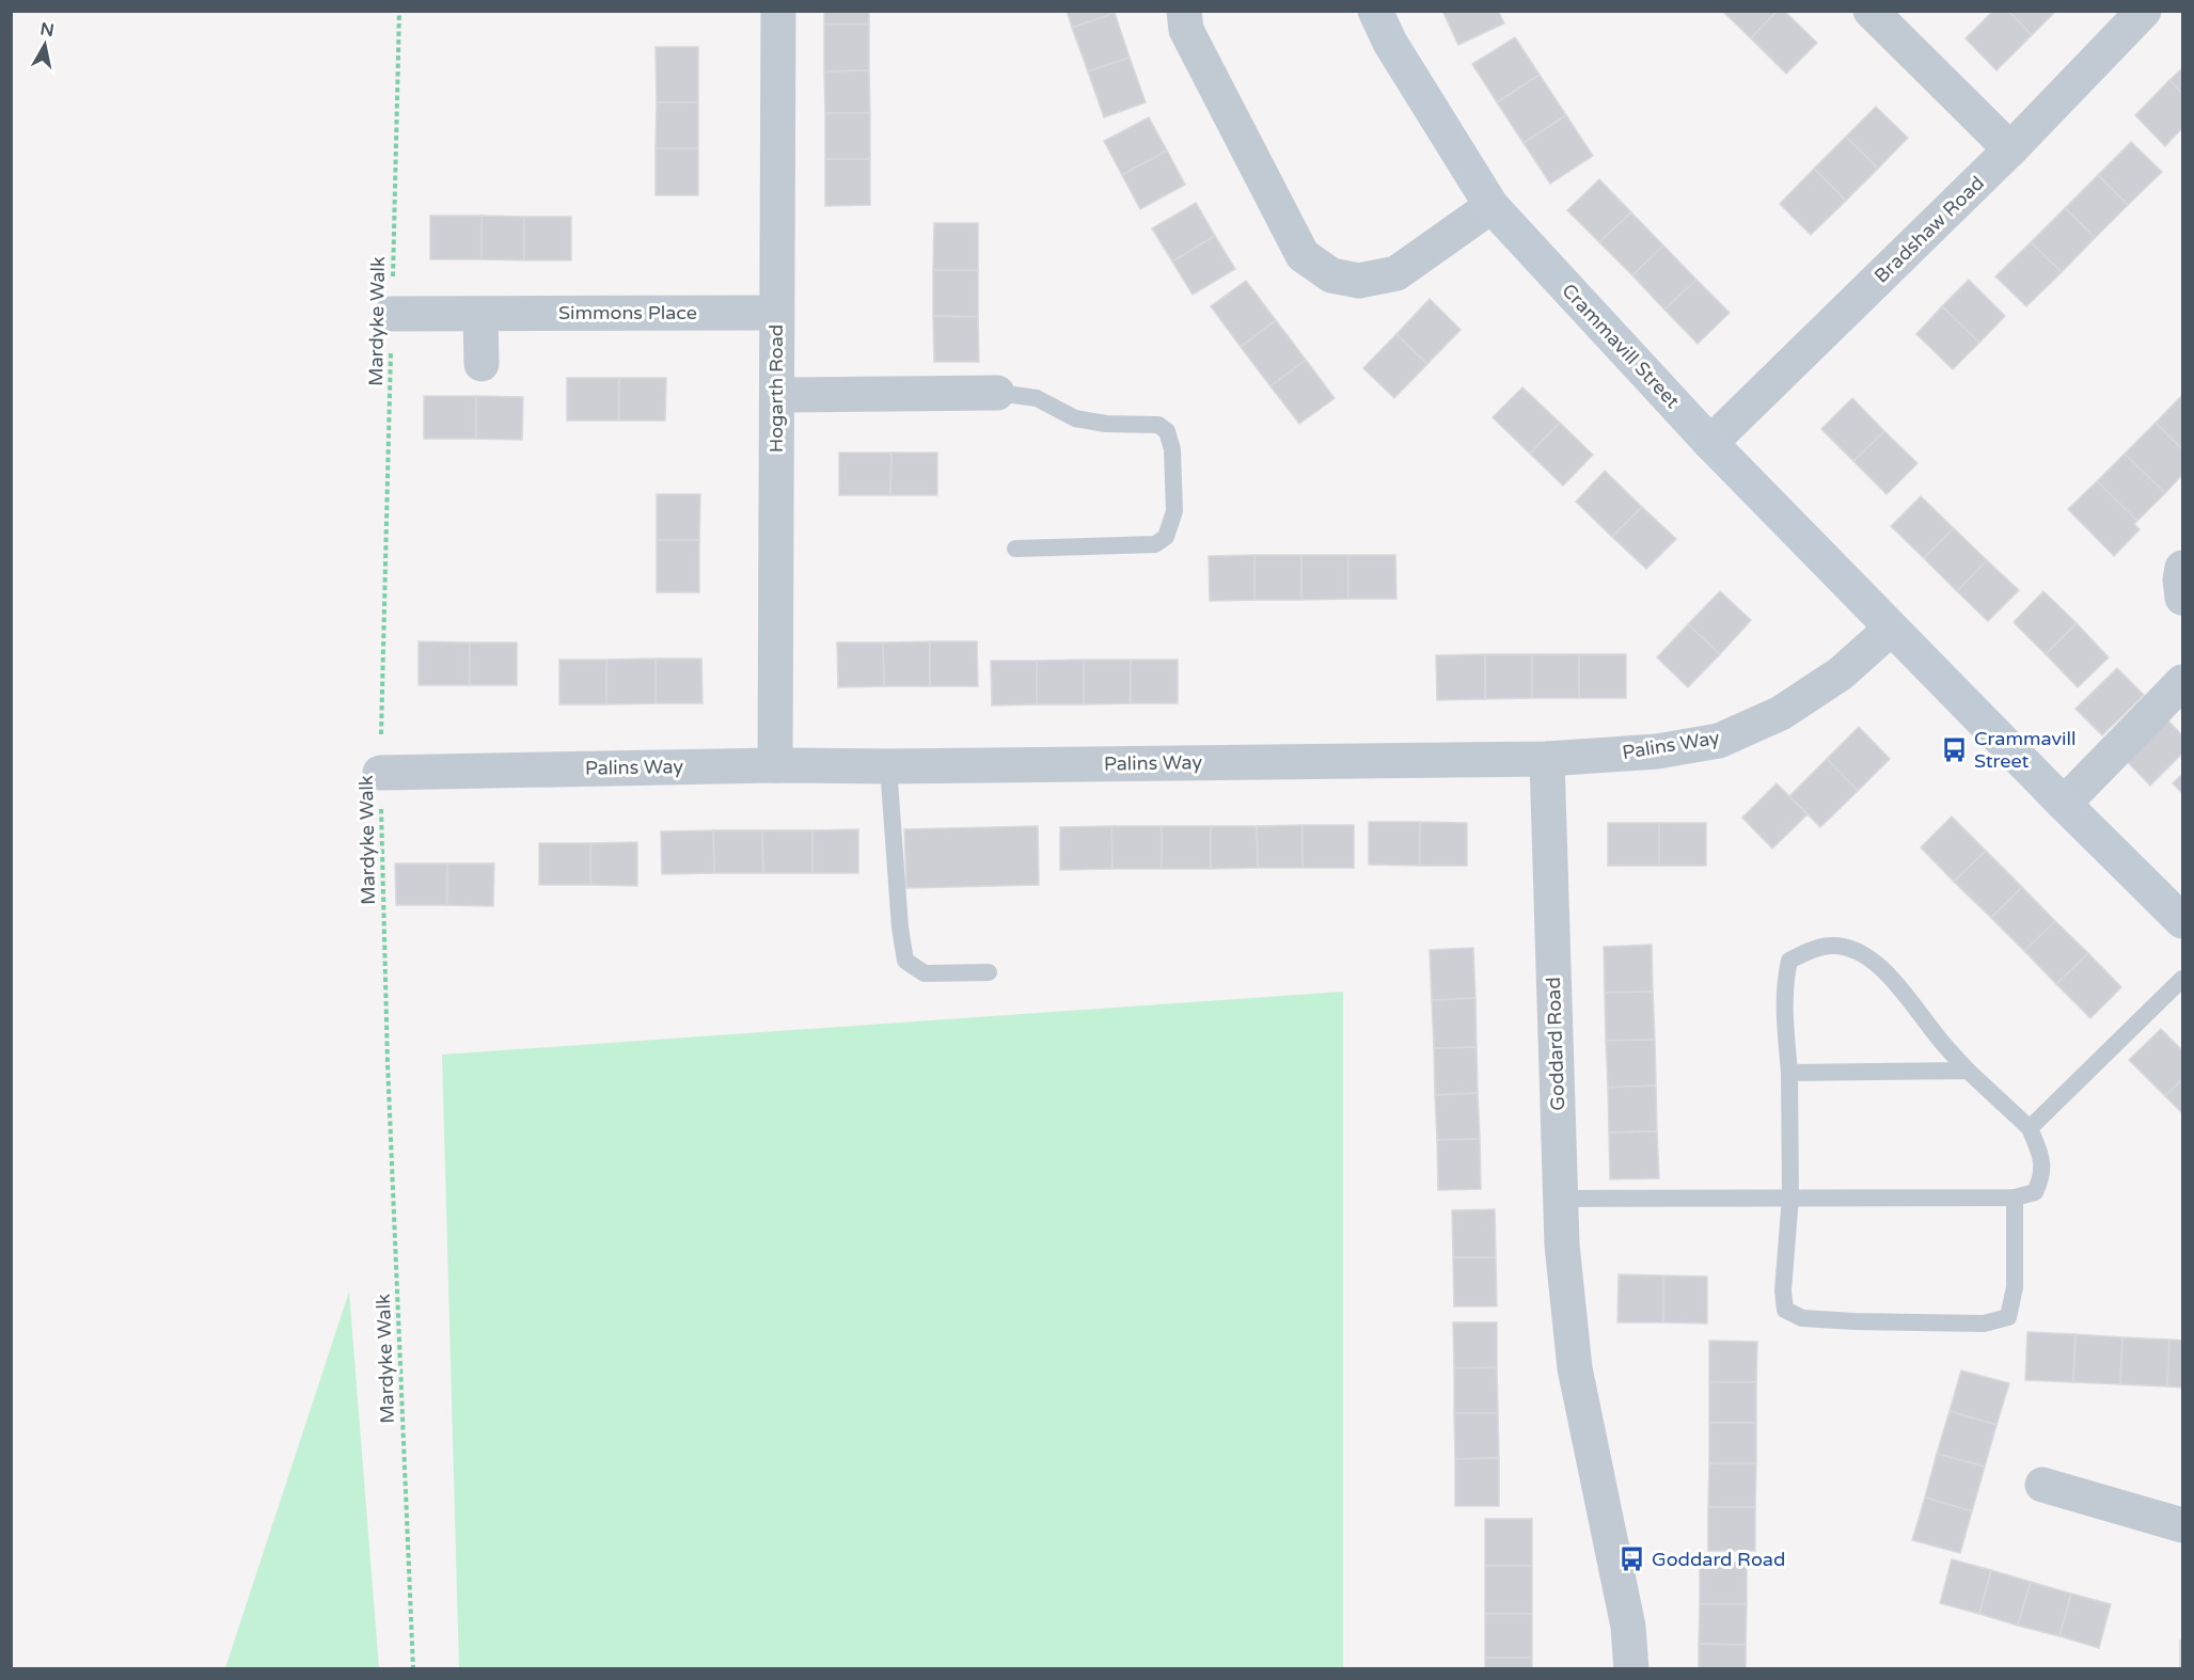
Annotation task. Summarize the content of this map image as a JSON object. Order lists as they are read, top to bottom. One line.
{"streets":{"street":["Bradshaw Road","Simmons Place","Crammavill Street","Hogarth Road","Palins Way","Goddard Road"],"path":["Mardyke Walk"]},"crossings":[["Bradshaw Road","Crammavill Street"],["Simmons Place","Mardyke Walk"],["Simmons Place","Hogarth Road"],["Mardyke Walk","Palins Way"],["Crammavill Street","Palins Way"],["Hogarth Road","Palins Way"],["Palins Way","Goddard Road"]],"places":{"bus stop":["Crammavill Street","Goddard Road"]},"north":"top"}
